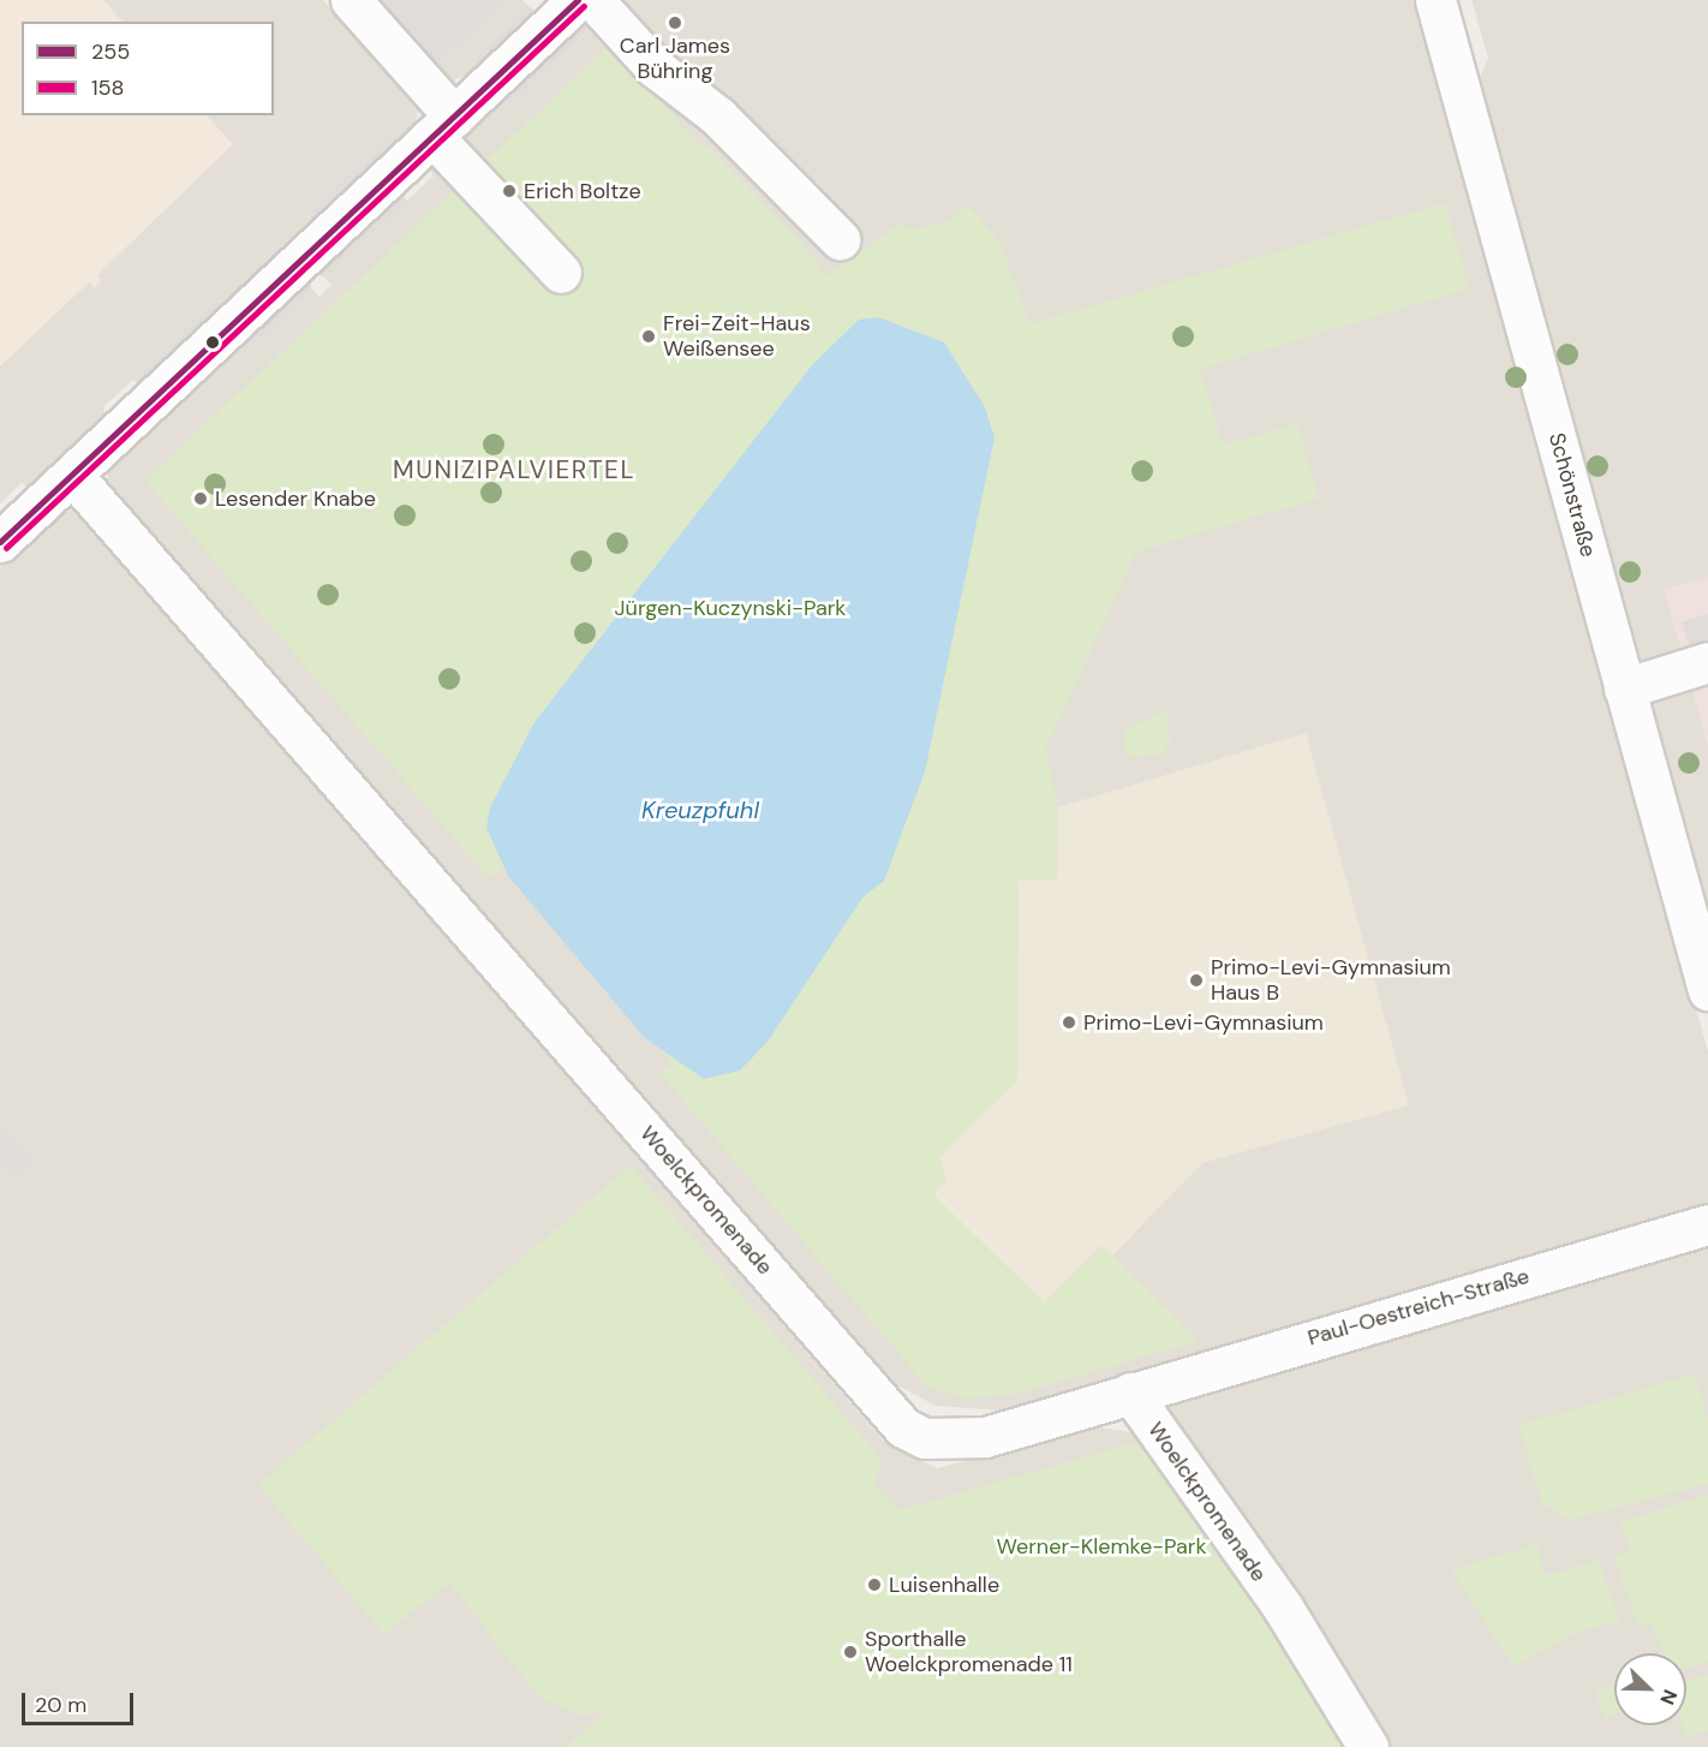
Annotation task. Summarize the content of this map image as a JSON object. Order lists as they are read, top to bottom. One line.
{"streets":{"street":["Schönstraße","Woelckpromenade","Paul-Oestreich-Straße"]},"crossings":[["Woelckpromenade","Paul-Oestreich-Straße"]],"districts":["MUNIZIPALVIERTEL"],"water":["Kreuzpfuhl"],"parks":["Jürgen-Kuczynski-Park","Werner-Klemke-Park"],"places":["Carl James Bühring","Erich Boltze","Frei-Zeit-Haus Weißensee","Lesender Knabe","Primo-Levi-Gymnasium Haus B","Primo-Levi-Gymnasium","Luisenhalle","Sporthalle Woelckpromenade 11"],"lines":["transit line 255","transit line 158"],"legend":["255","158"],"scale_bar":"20 m","north":"bottom right"}
